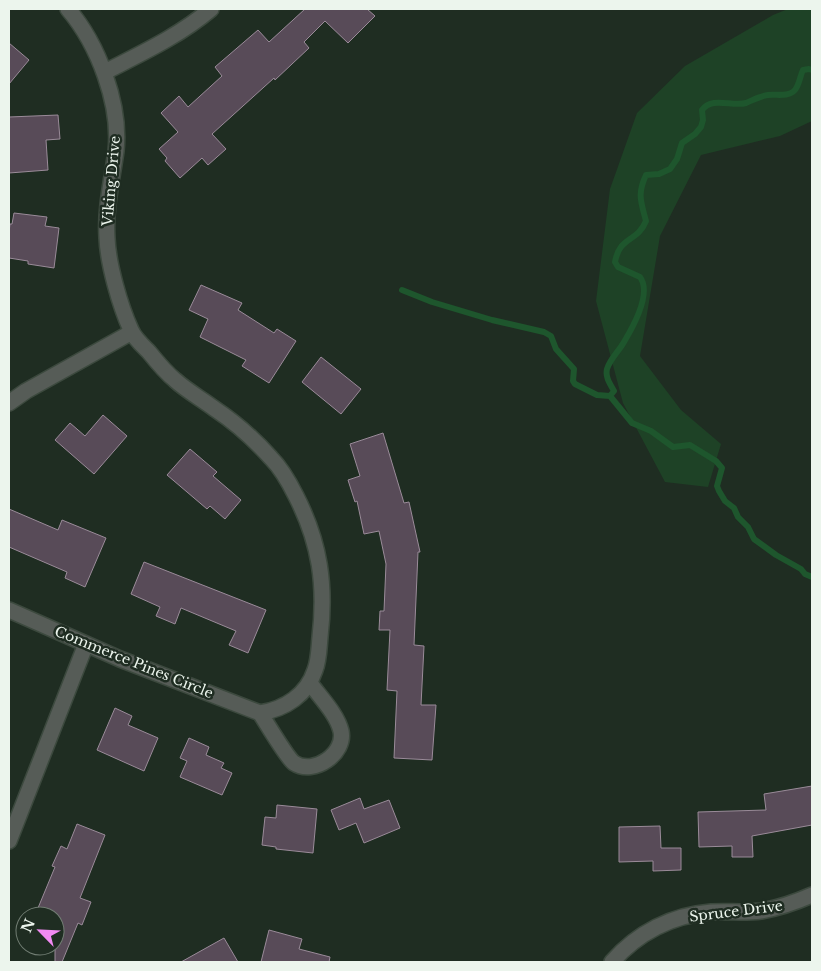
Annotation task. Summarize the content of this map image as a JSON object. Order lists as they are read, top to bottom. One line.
{"streets":{"street":["Viking Drive","Commerce Pines Circle","Spruce Drive"]},"north":"top left"}
